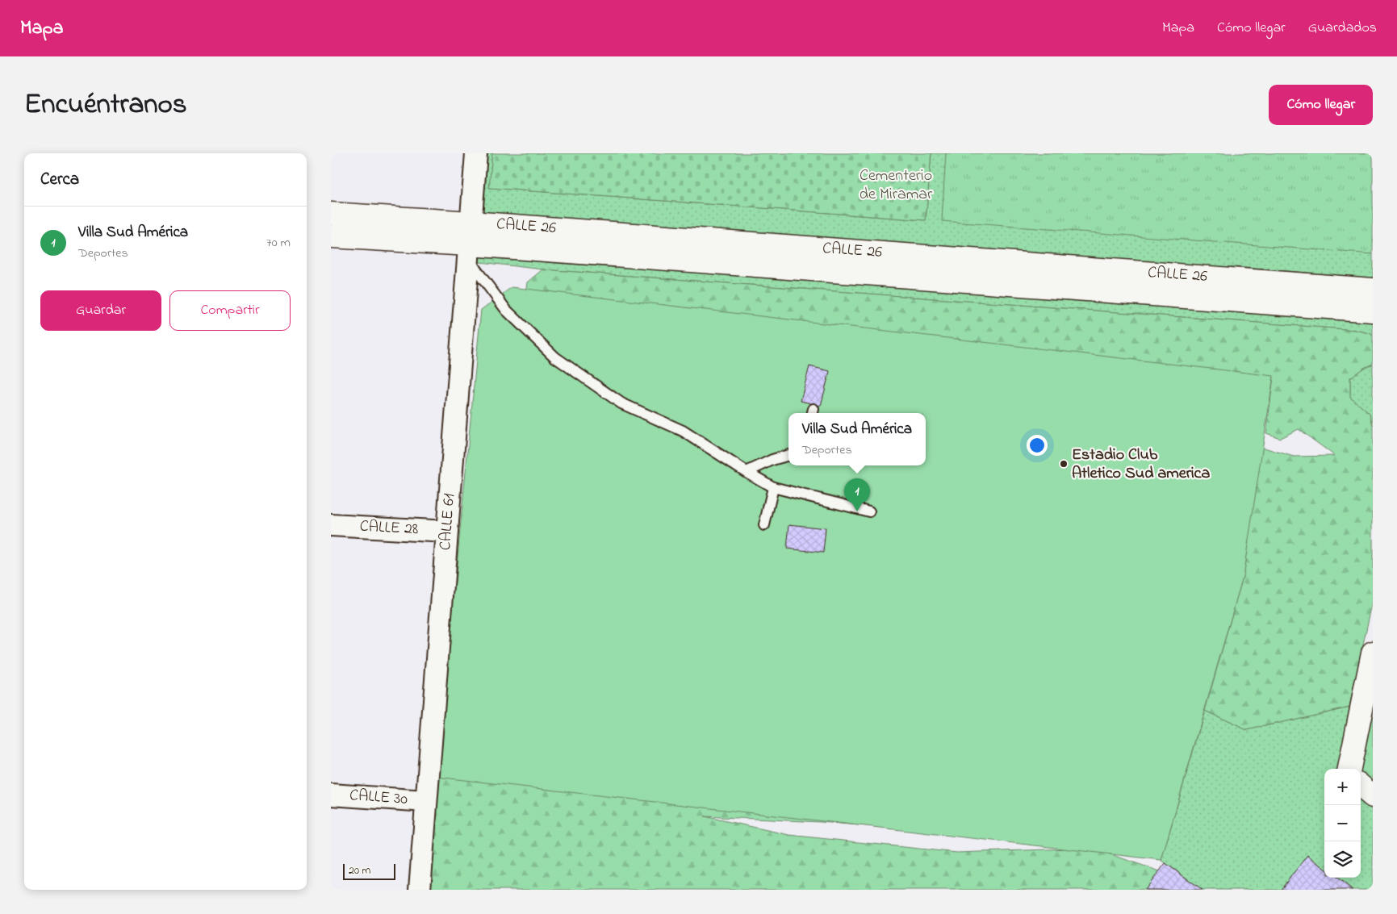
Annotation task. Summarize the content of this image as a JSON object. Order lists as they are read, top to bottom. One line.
{"streets":{"main road":["CALLE 26"],"street":["CALLE 61","CALLE 28","CALLE 30"]},"crossings":[["CALLE 26","CALLE 61"],["CALLE 61","CALLE 28"],["CALLE 61","CALLE 30"]],"parks":["Cementerio de Miramar"],"places":["Estadio Club Atletico Sud america"],"scale_bar":"20 m","page":{"header":"Mapa","nav":["Mapa","Cómo llegar","Guardados"],"title":"Encuéntranos","buttons":["Cómo llegar",["Guardar","Compartir"]],"heading":"Cerca","list":[{"mark":"1","name":"Villa Sud América","note":"Deportes","value":"70 m"}],"popup":["Villa Sud América","Deportes"],"pins":"1","map_buttons":["+","−"],"scale":"20 m"}}
